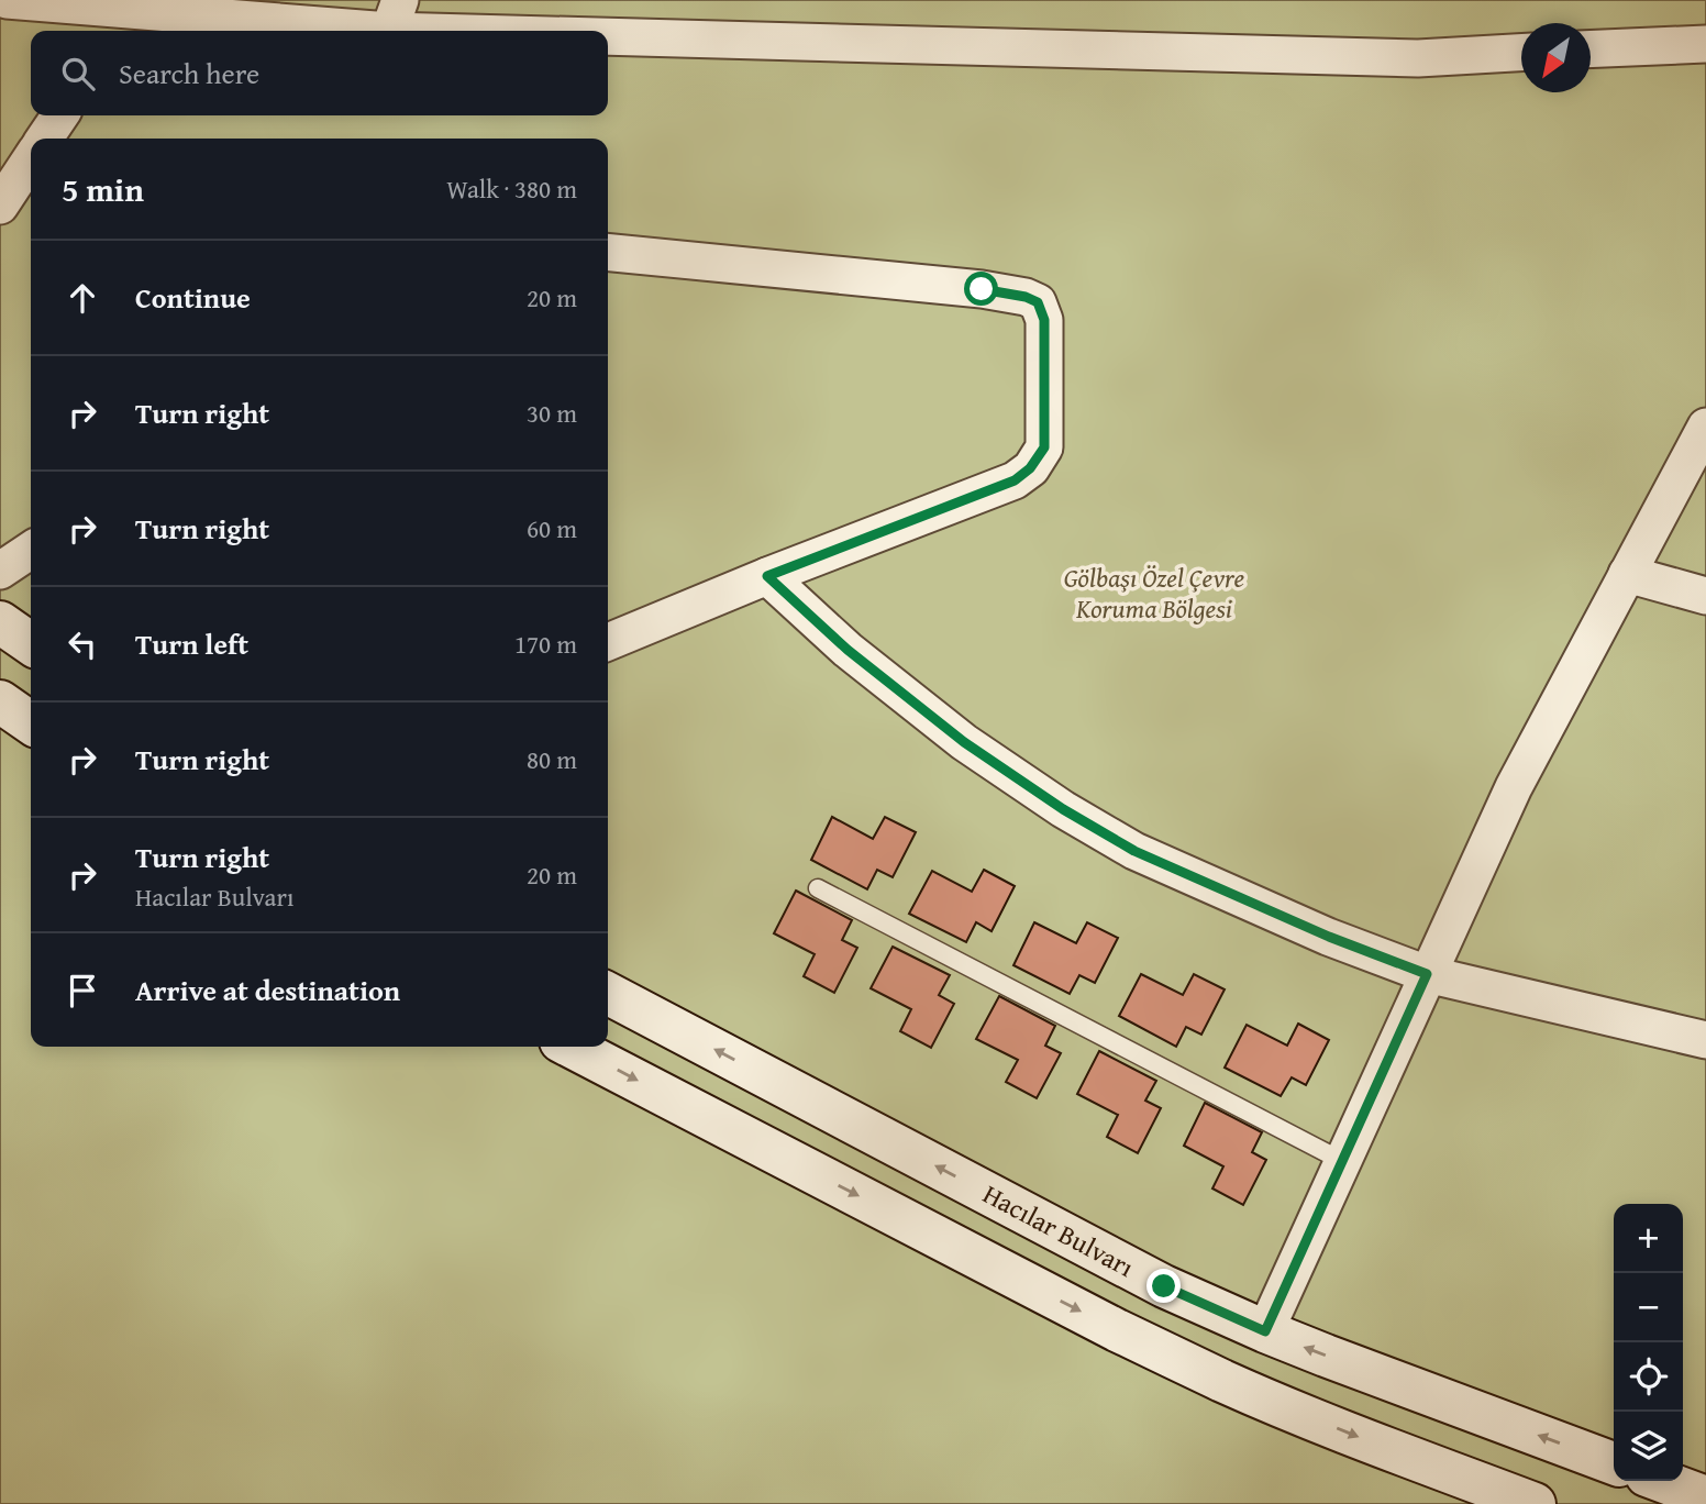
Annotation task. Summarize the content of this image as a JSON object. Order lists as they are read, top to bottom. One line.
{"streets":{"main road":["Hacılar Bulvarı"]},"parks":["Gölbaşı Özel Çevre Koruma Bölgesi"],"north":"bottom left","page":{"search":"Search here","heading":["5 min","Walk · 380 m"],"list":[["Continue","20 m"],["Turn right","30 m"],["Turn right","60 m"],["Turn left","170 m"],["Turn right","80 m"],["Turn right","Hacılar Bulvarı","20 m"],"Arrive at destination"],"map_buttons":["+","−"]}}
